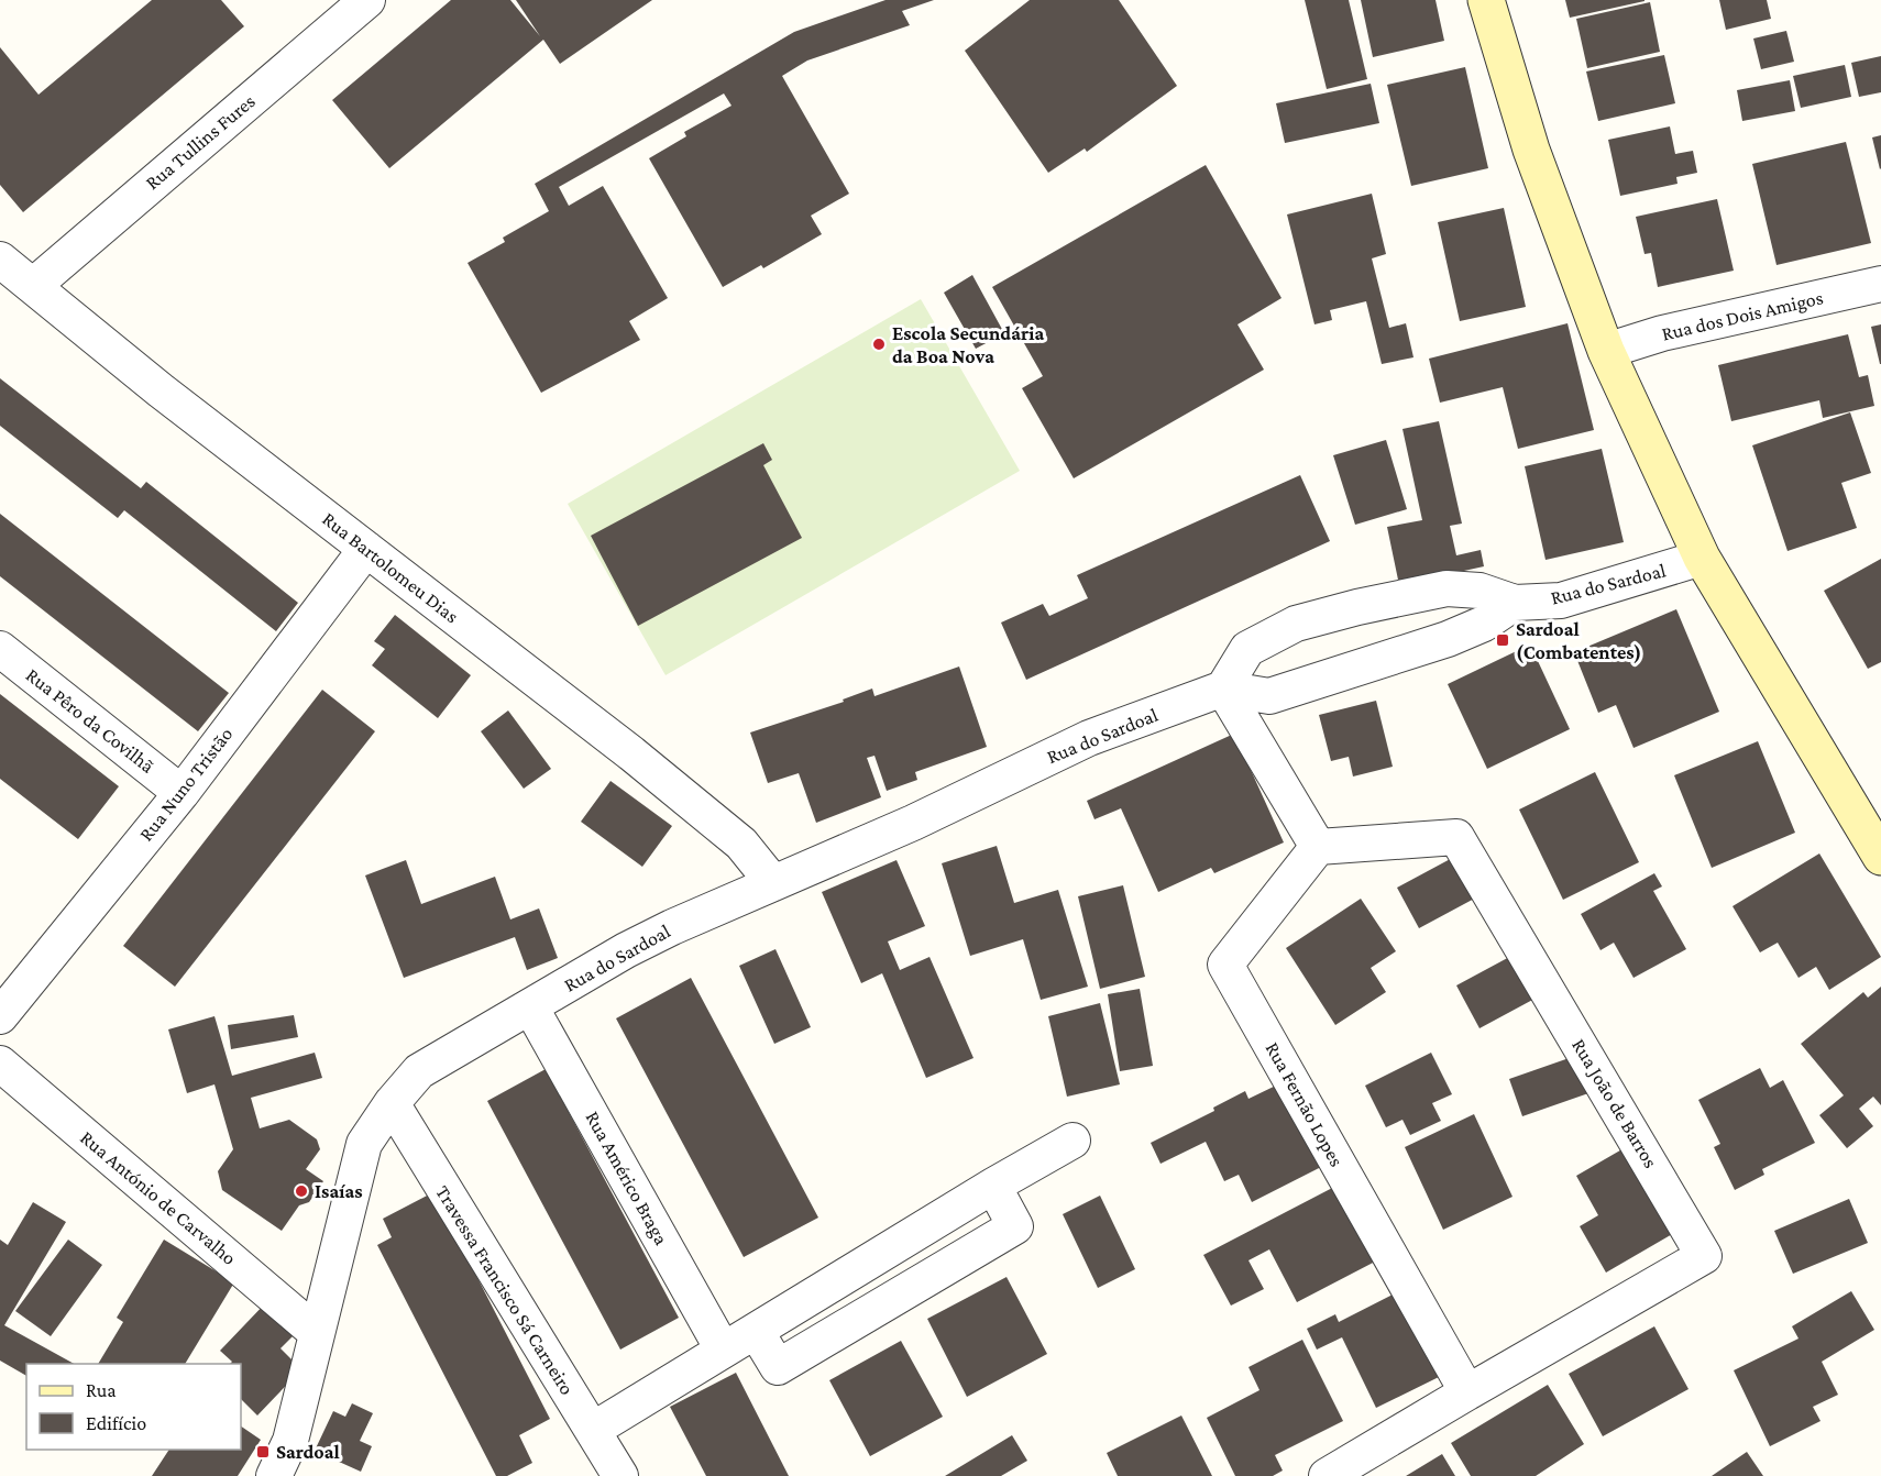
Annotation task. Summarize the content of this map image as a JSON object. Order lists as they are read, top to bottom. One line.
{"streets":{"street":["Rua Tullins Fures","Rua dos Dois Amigos","Rua Bartolomeu Dias","Rua do Sardoal","Rua Pêro da Covilhã","Rua Nuno Tristão","Rua João de Barros","Rua Fernão Lopes","Rua Américo Braga","Rua António de Carvalho","Travessa Francisco Sá Carneiro"]},"crossings":[["Rua Tullins Fures","Rua Bartolomeu Dias"],["Rua Bartolomeu Dias","Rua do Sardoal"],["Rua Bartolomeu Dias","Rua Nuno Tristão"],["Rua do Sardoal","Rua Américo Braga"],["Rua do Sardoal","Rua António de Carvalho"],["Rua do Sardoal","Travessa Francisco Sá Carneiro"],["Rua Pêro da Covilhã","Rua Nuno Tristão"],["Rua João de Barros","Rua Fernão Lopes"]],"places":{"other":["Escola Secundária da Boa Nova","Isaías"],"transit":["Sardoal (Combatentes)","Sardoal"]},"legend":["Rua","Edifício"]}
